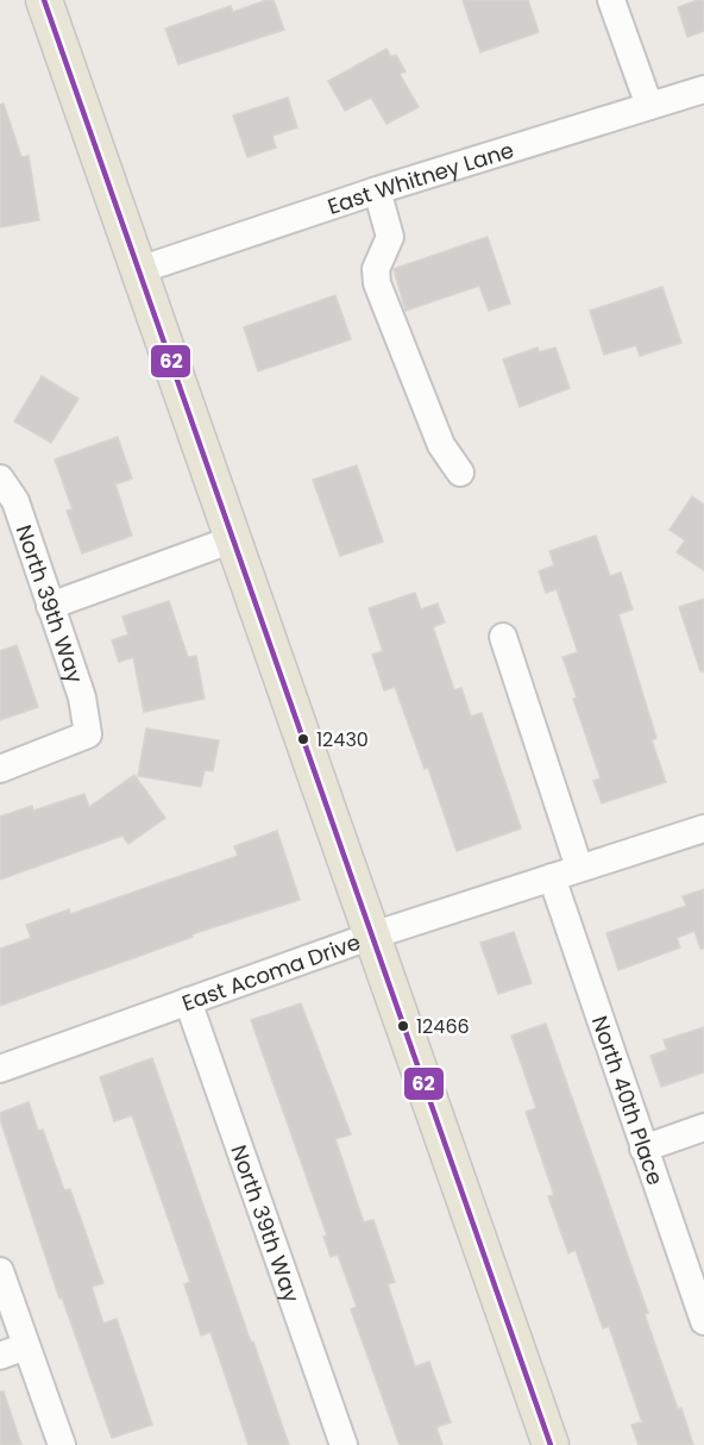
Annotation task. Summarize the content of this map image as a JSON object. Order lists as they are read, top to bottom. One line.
{"streets":{"street":["East Whitney Lane","North 39th Way","East Acoma Drive","North 40th Place"]},"crossings":[["North 39th Way","East Acoma Drive"],["East Acoma Drive","North 40th Place"]],"places":["12430","12466"],"lines":["transit line 62"]}
